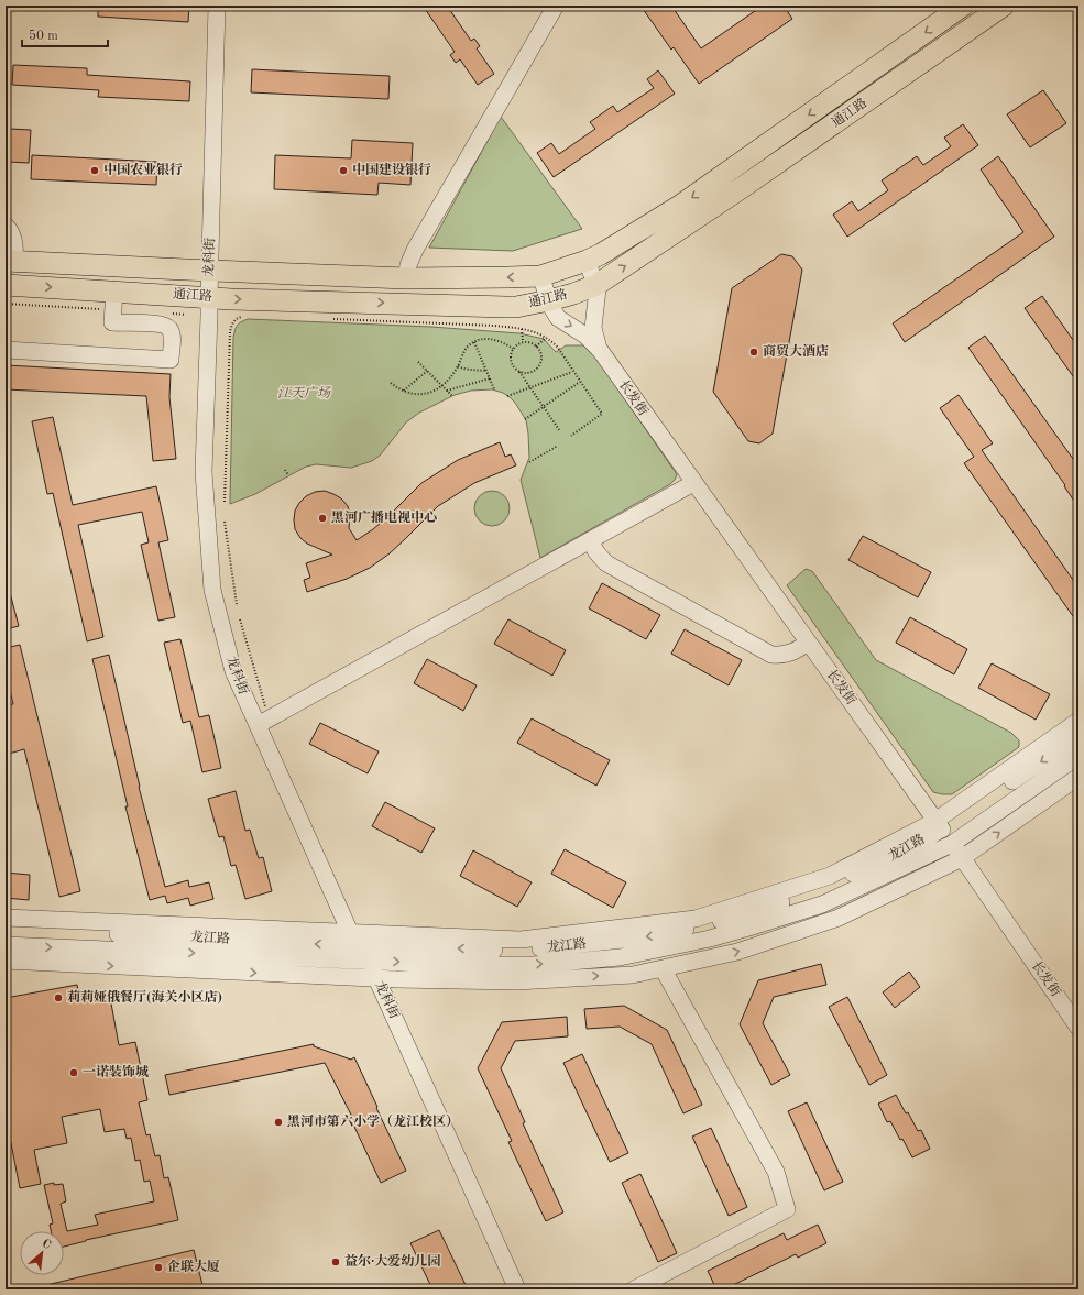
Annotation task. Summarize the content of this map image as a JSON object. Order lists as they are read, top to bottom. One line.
{"streets":{"main road":["通江路"],"street":["龙科街","长发街","龙江路"]},"crossings":[["通江路","龙科街"],["通江路","长发街"],["龙科街","龙江路"],["长发街","龙江路"]],"parks":["江天广场"],"places":["中国农业银行","中国建设银行","商贸大酒店","黑河广播电视中心","莉莉娅俄餐厅(海关小区店)","一诺装饰城","黑河市第六小学（龙江校区）","益尔·大爱幼儿园","企联大厦"],"scale_bar":"50 m","north":"top right"}
